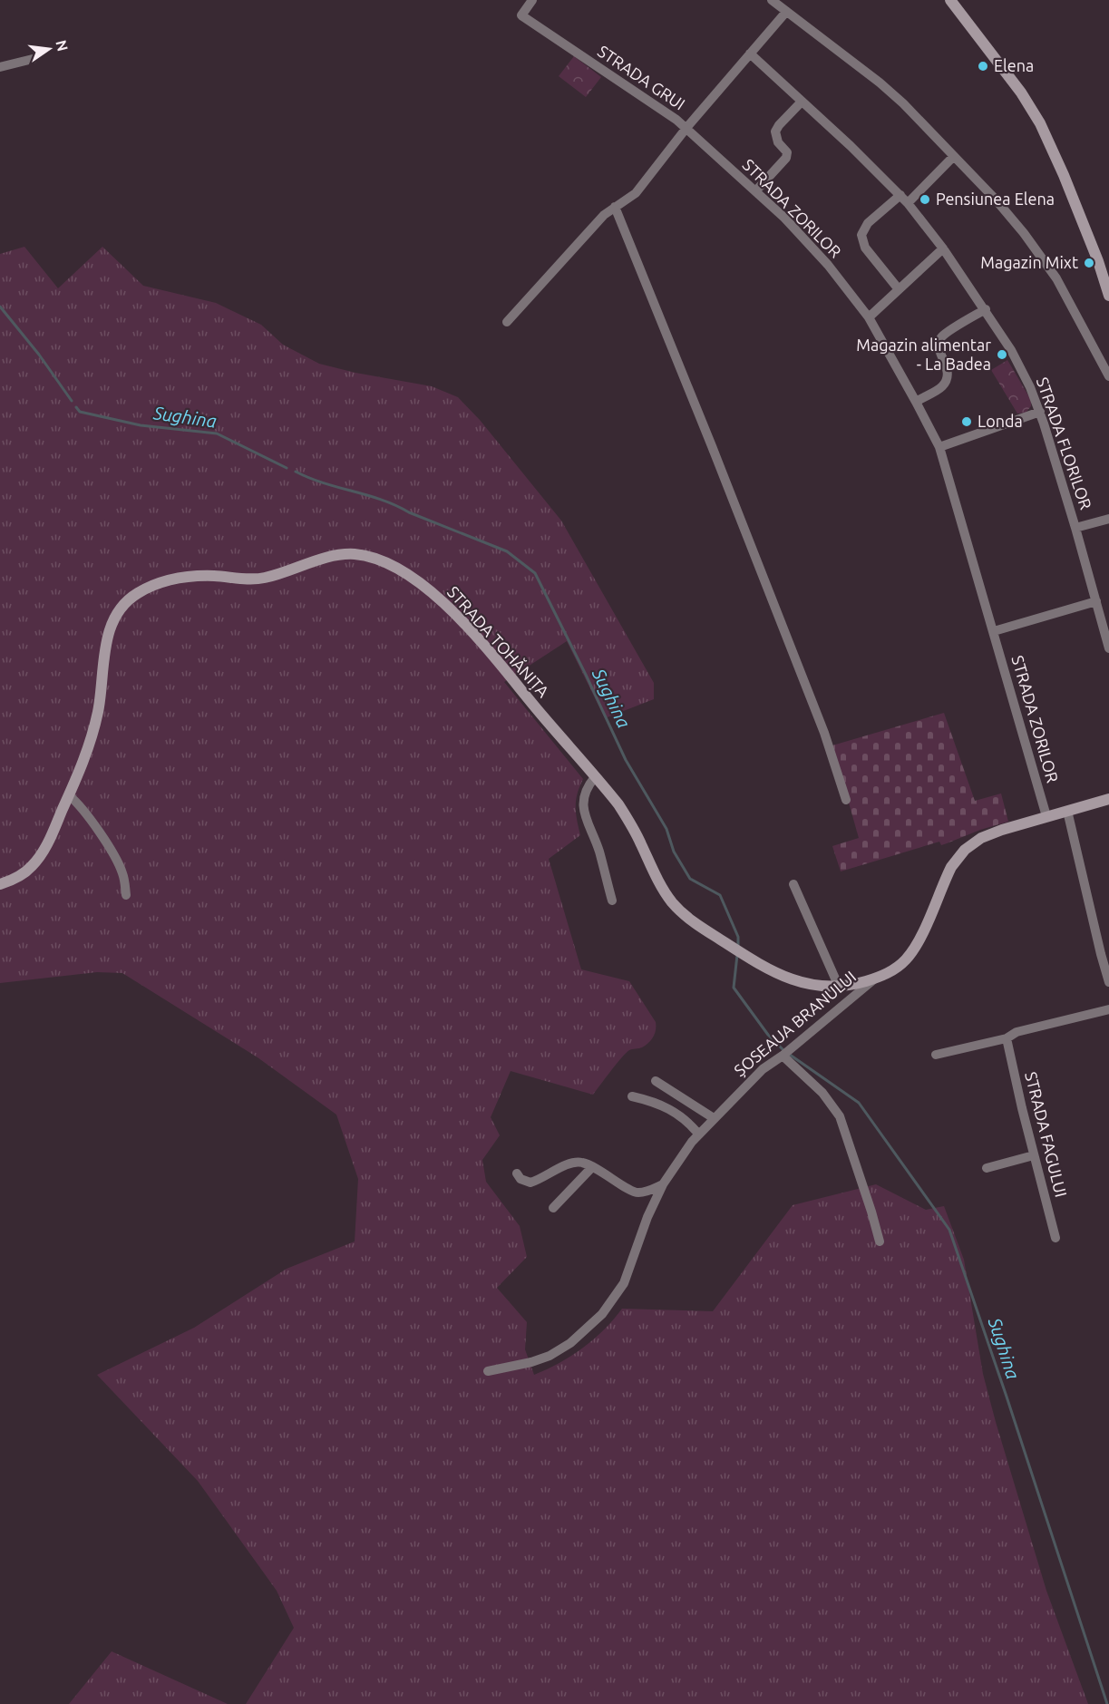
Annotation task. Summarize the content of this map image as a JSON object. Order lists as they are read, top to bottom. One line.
{"streets":{"main road":["STRADA TOHĂNIȚA","ȘOSEAUA BRANULUI"],"street":["STRADA GRUI","STRADA ZORILOR","STRADA FLORILOR","STRADA FAGULUI"]},"crossings":[["STRADA GRUI","STRADA ZORILOR"],["STRADA GRUI","STRADA FLORILOR"],["STRADA ZORILOR","ȘOSEAUA BRANULUI"],["STRADA TOHĂNIȚA","ȘOSEAUA BRANULUI"]],"water":["Sughina"],"places":["Elena","Pensiunea Elena","Magazin Mixt","Magazin alimentar - La Badea","Londa"],"north":"right"}
